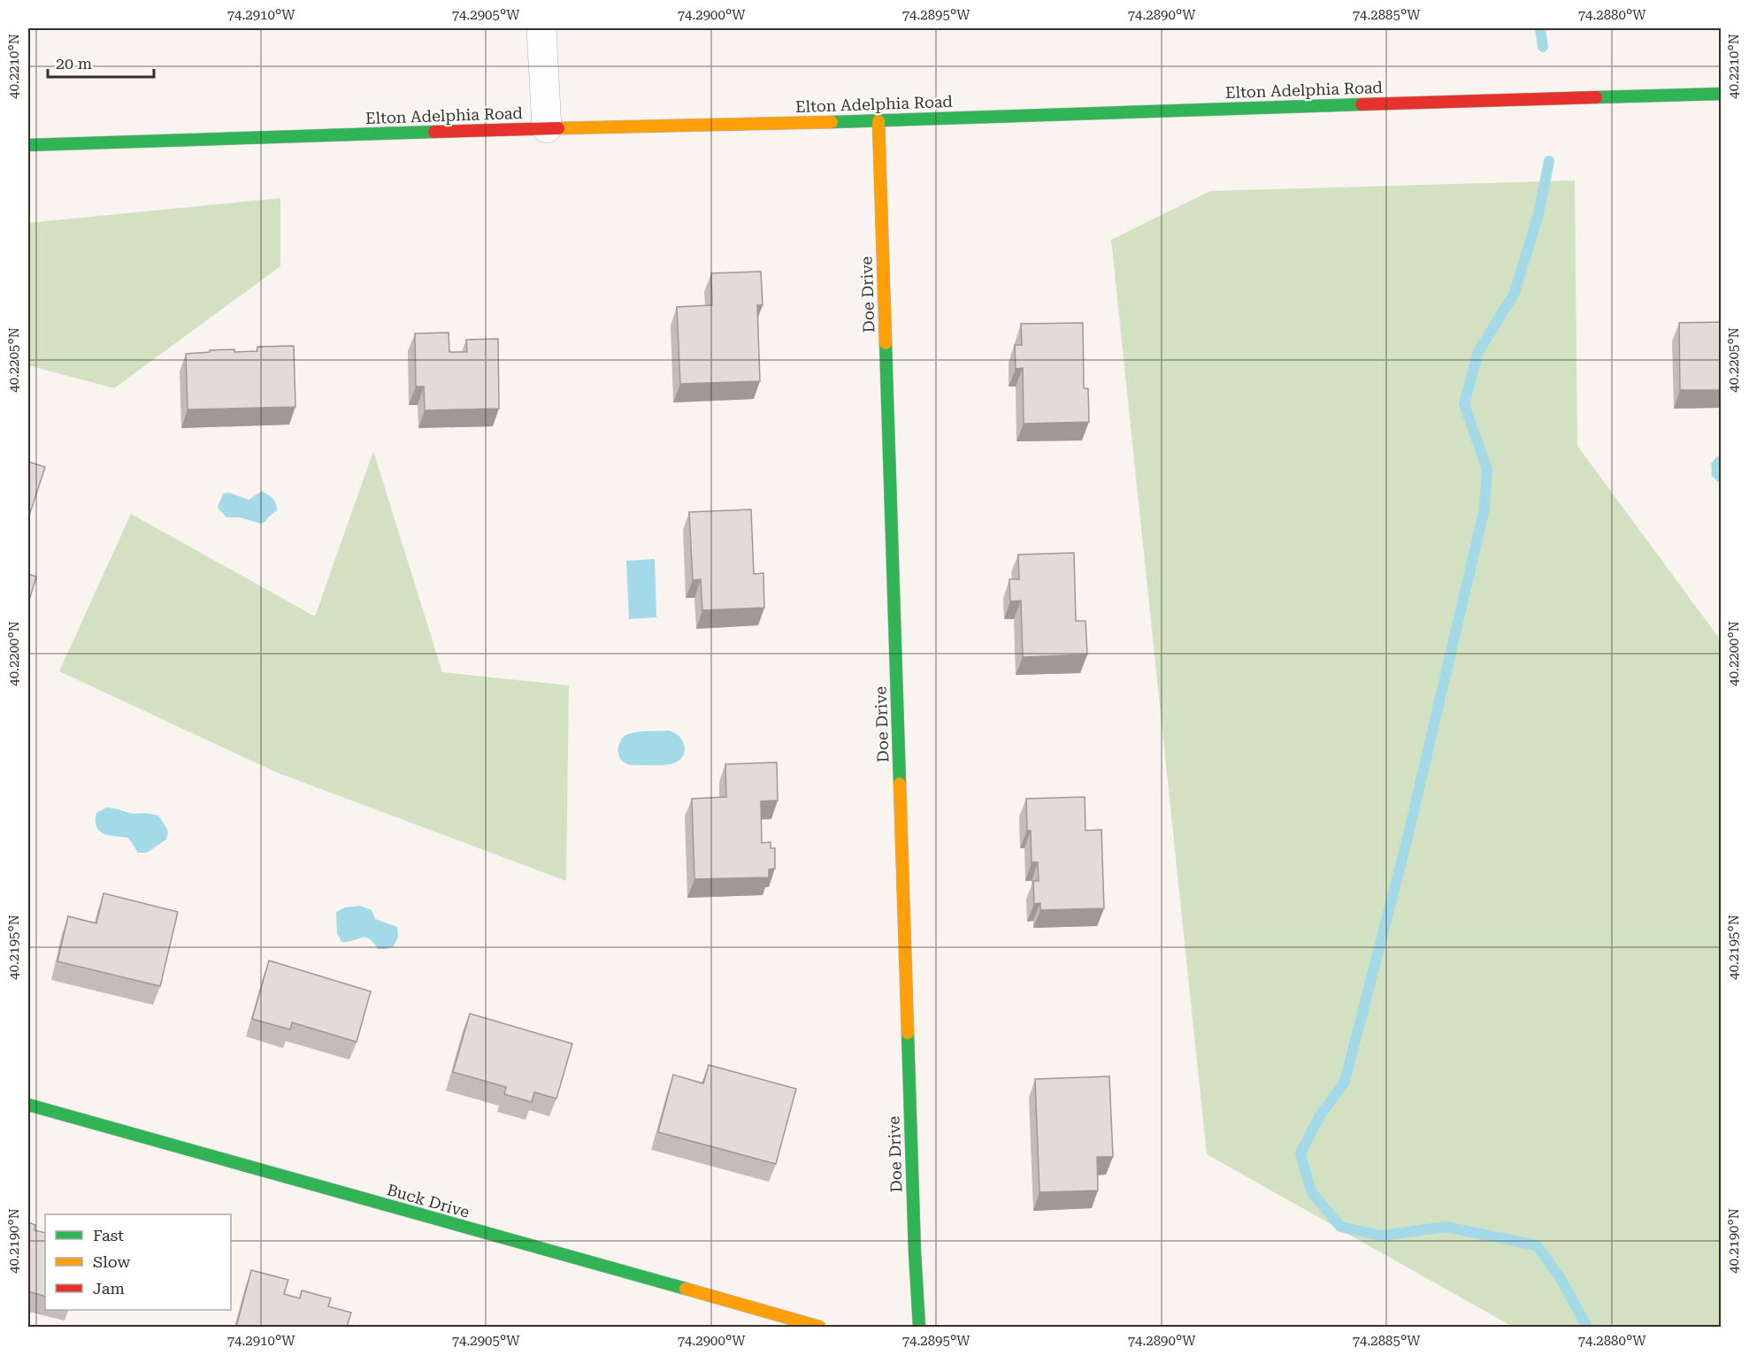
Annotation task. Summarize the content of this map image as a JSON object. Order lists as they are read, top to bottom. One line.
{"streets":{"street":["Elton Adelphia Road","Doe Drive","Buck Drive"]},"crossings":[["Elton Adelphia Road","Doe Drive"]],"legend":["Fast","Slow","Jam"],"scale_bar":"20 m","coordinates":["74.2910°W","74.2905°W","74.2900°W","74.2895°W","74.2890°W","74.2885°W","74.2880°W","40.2210°N","40.2205°N","40.2200°N","40.2195°N","40.2190°N"]}
